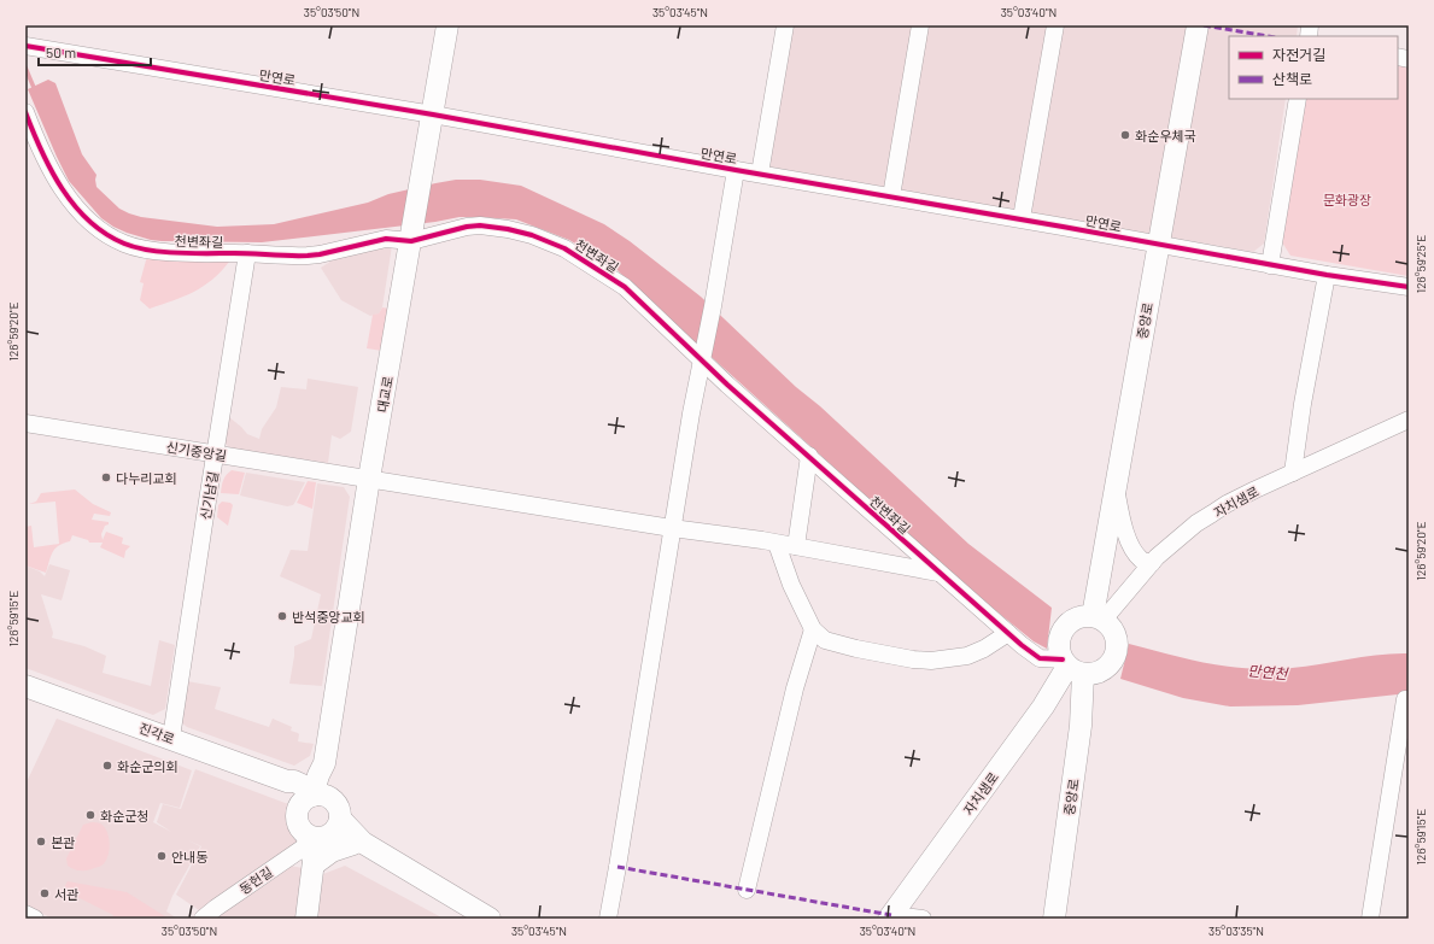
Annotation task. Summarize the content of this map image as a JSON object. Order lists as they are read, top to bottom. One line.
{"streets":{"street":["만연로","천변좌길","중앙로","대교로","신기중앙길","신기남길","자치샘로","진각로","동헌길"]},"crossings":[["만연로","중앙로"],["만연로","대교로"],["천변좌길","중앙로"],["천변좌길","대교로"],["천변좌길","신기중앙길"],["천변좌길","신기남길"],["천변좌길","자치샘로"],["중앙로","자치샘로"],["대교로","신기중앙길"],["대교로","동헌길"],["신기중앙길","신기남길"],["신기남길","진각로"]],"water":["만연천"],"parks":["문화광장"],"places":["화순우체국","다누리교회","반석중앙교회","화순군의회","화순군청","본관","안내동","서관"],"legend":["자전거길","산책로"],"scale_bar":"50 m","coordinates":["35°03'50\"N","35°03'45\"N","35°03'40\"N","126°59'25\"E","126°59'20\"E","126°59'15\"E","35°03'35\"N"]}
